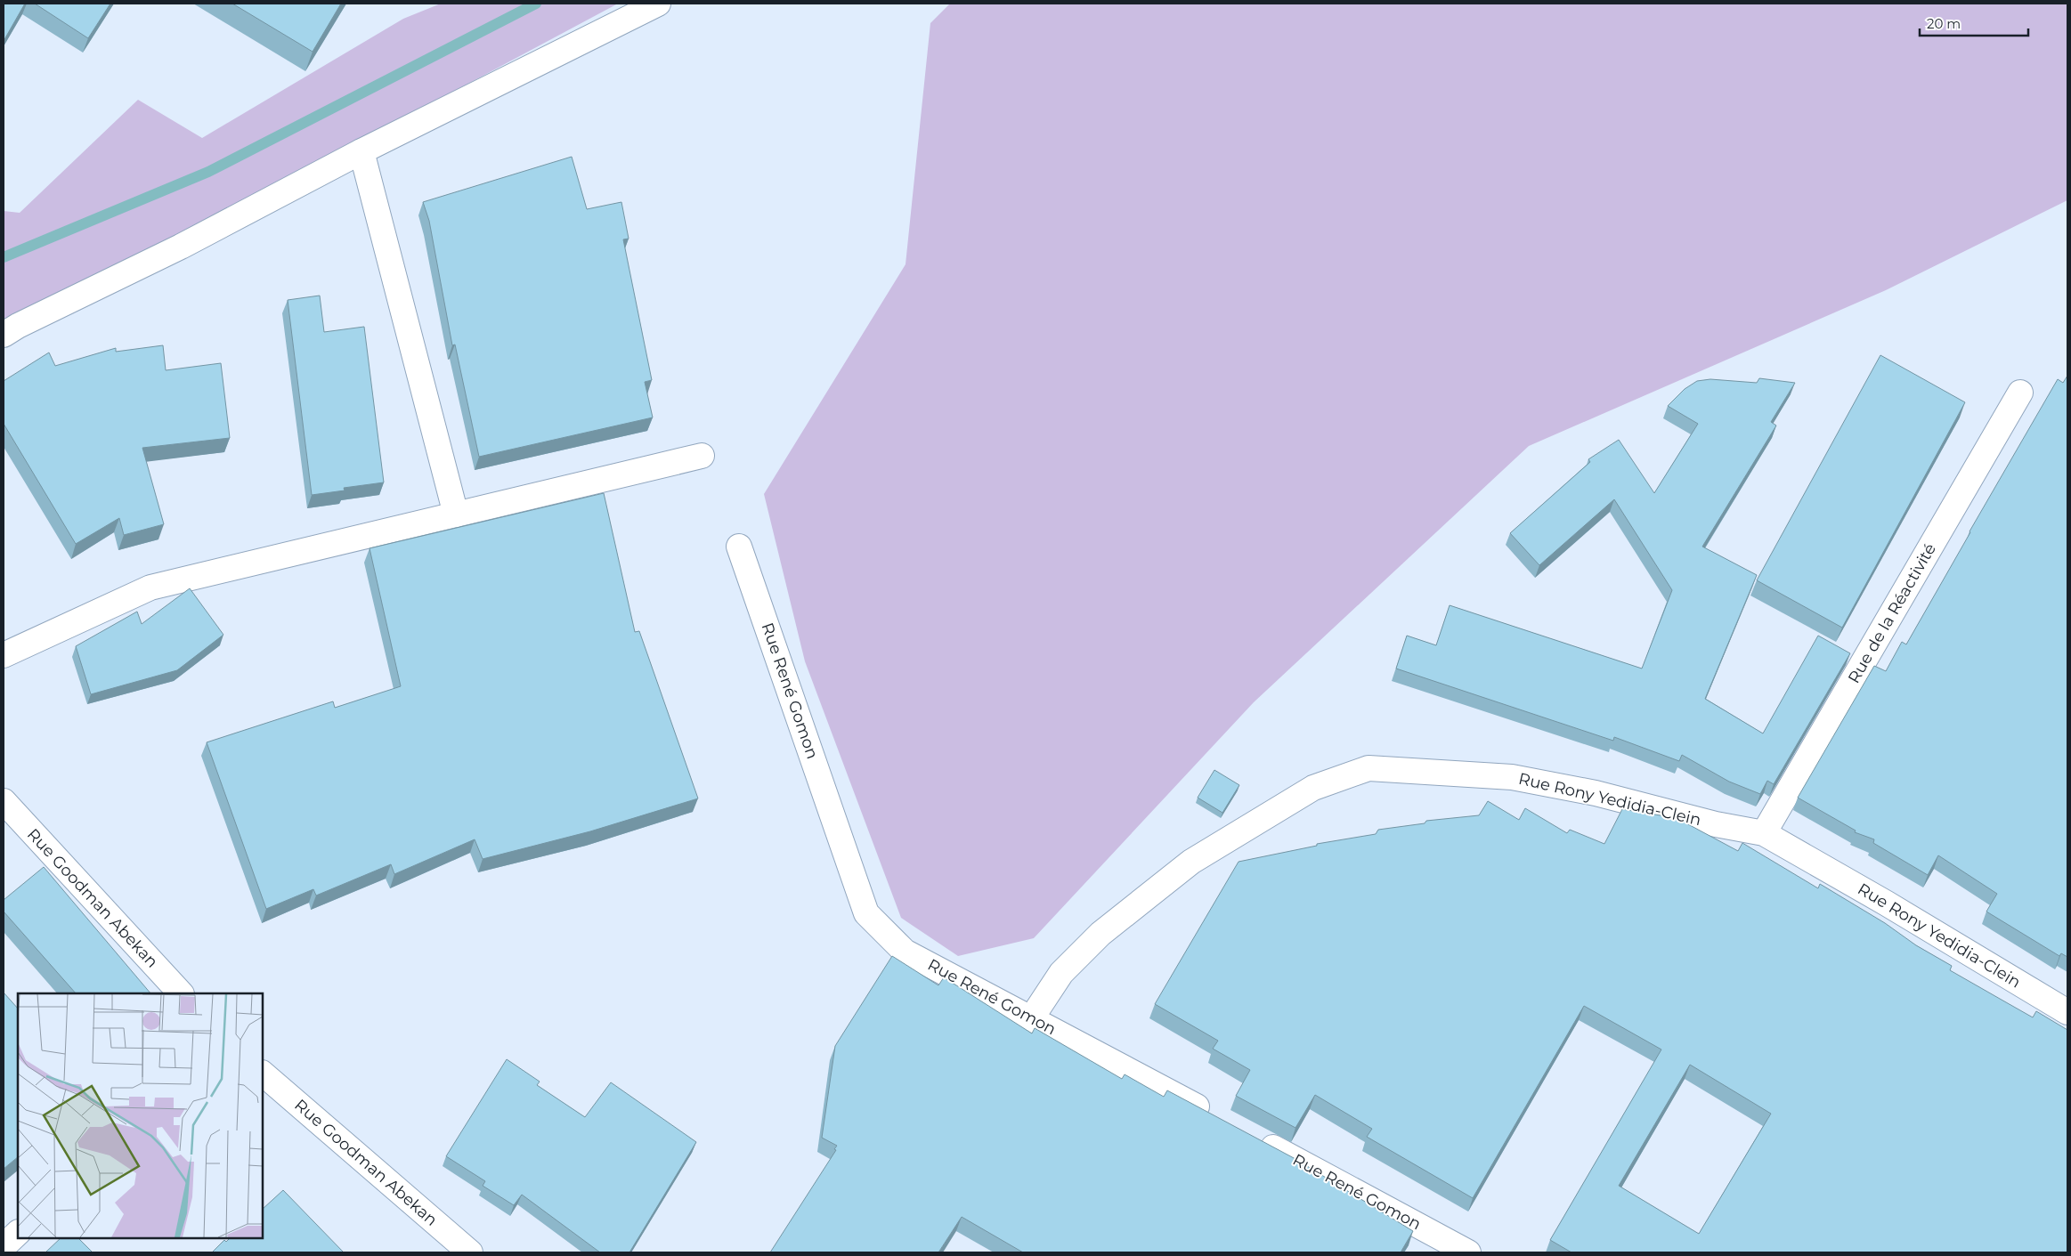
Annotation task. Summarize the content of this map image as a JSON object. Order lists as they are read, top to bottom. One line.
{"streets":{"street":["Rue de la Réactivité","Rue René Gomon","Rue Rony Yedidia-Clein","Rue Goodman Abekan"]},"crossings":[["Rue de la Réactivité","Rue Rony Yedidia-Clein"],["Rue René Gomon","Rue Rony Yedidia-Clein"]],"scale_bar":"20 m"}
